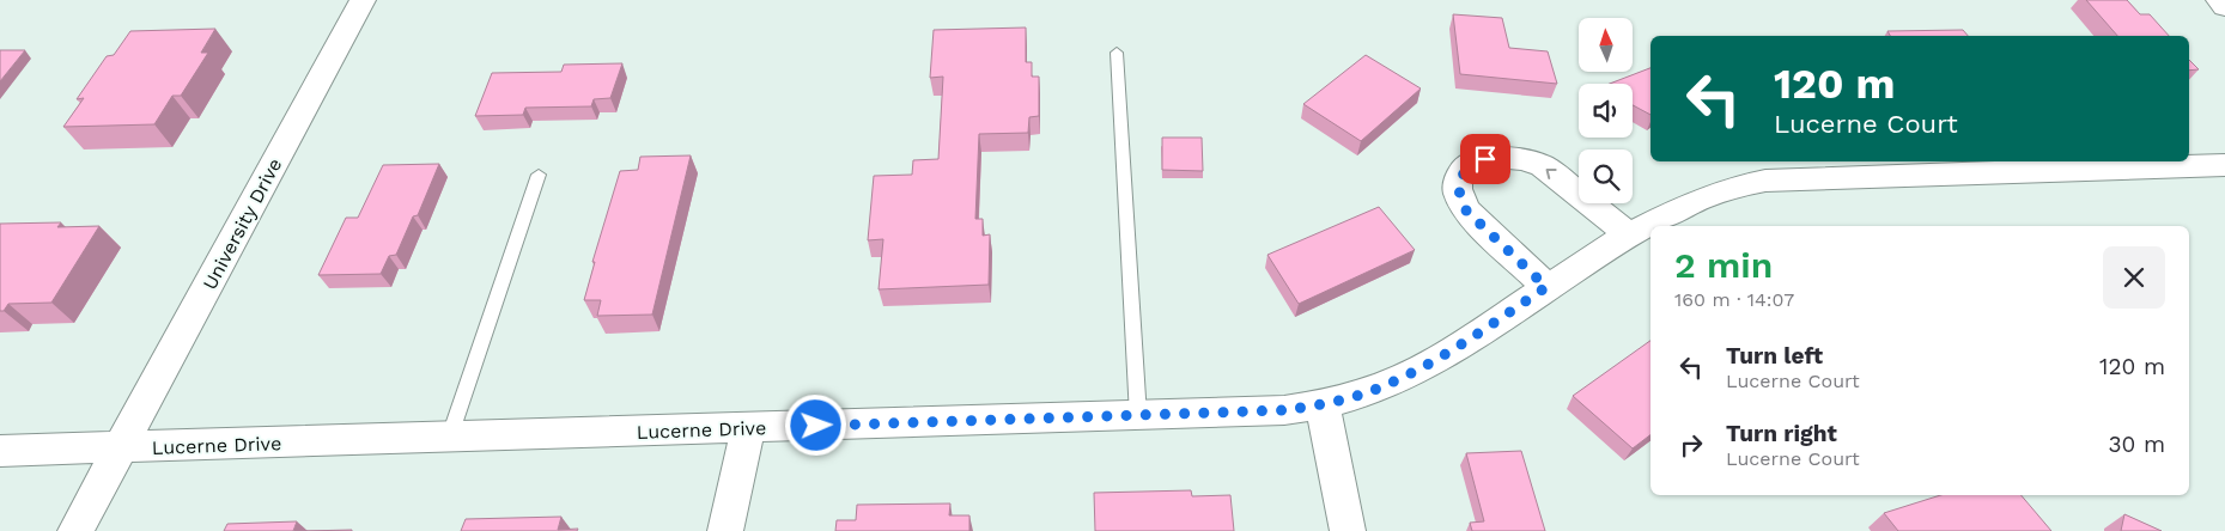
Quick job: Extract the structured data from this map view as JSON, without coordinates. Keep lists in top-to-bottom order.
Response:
{
  "streets": {
    "street": ["University Drive", "Lucerne Drive"]
  },
  "crossings": [
    ["University Drive", "Lucerne Drive"]
  ],
  "north": "top",
  "page": {
    "turn": ["120 m", "Lucerne Court"],
    "heading": ["2 min", "160 m · 14:07"],
    "list": [
      {
        "name": "Turn left",
        "note": "Lucerne Court",
        "value": "120 m"
      },
      {
        "name": "Turn right",
        "note": "Lucerne Court",
        "value": "30 m"
      }
    ]
  }
}
